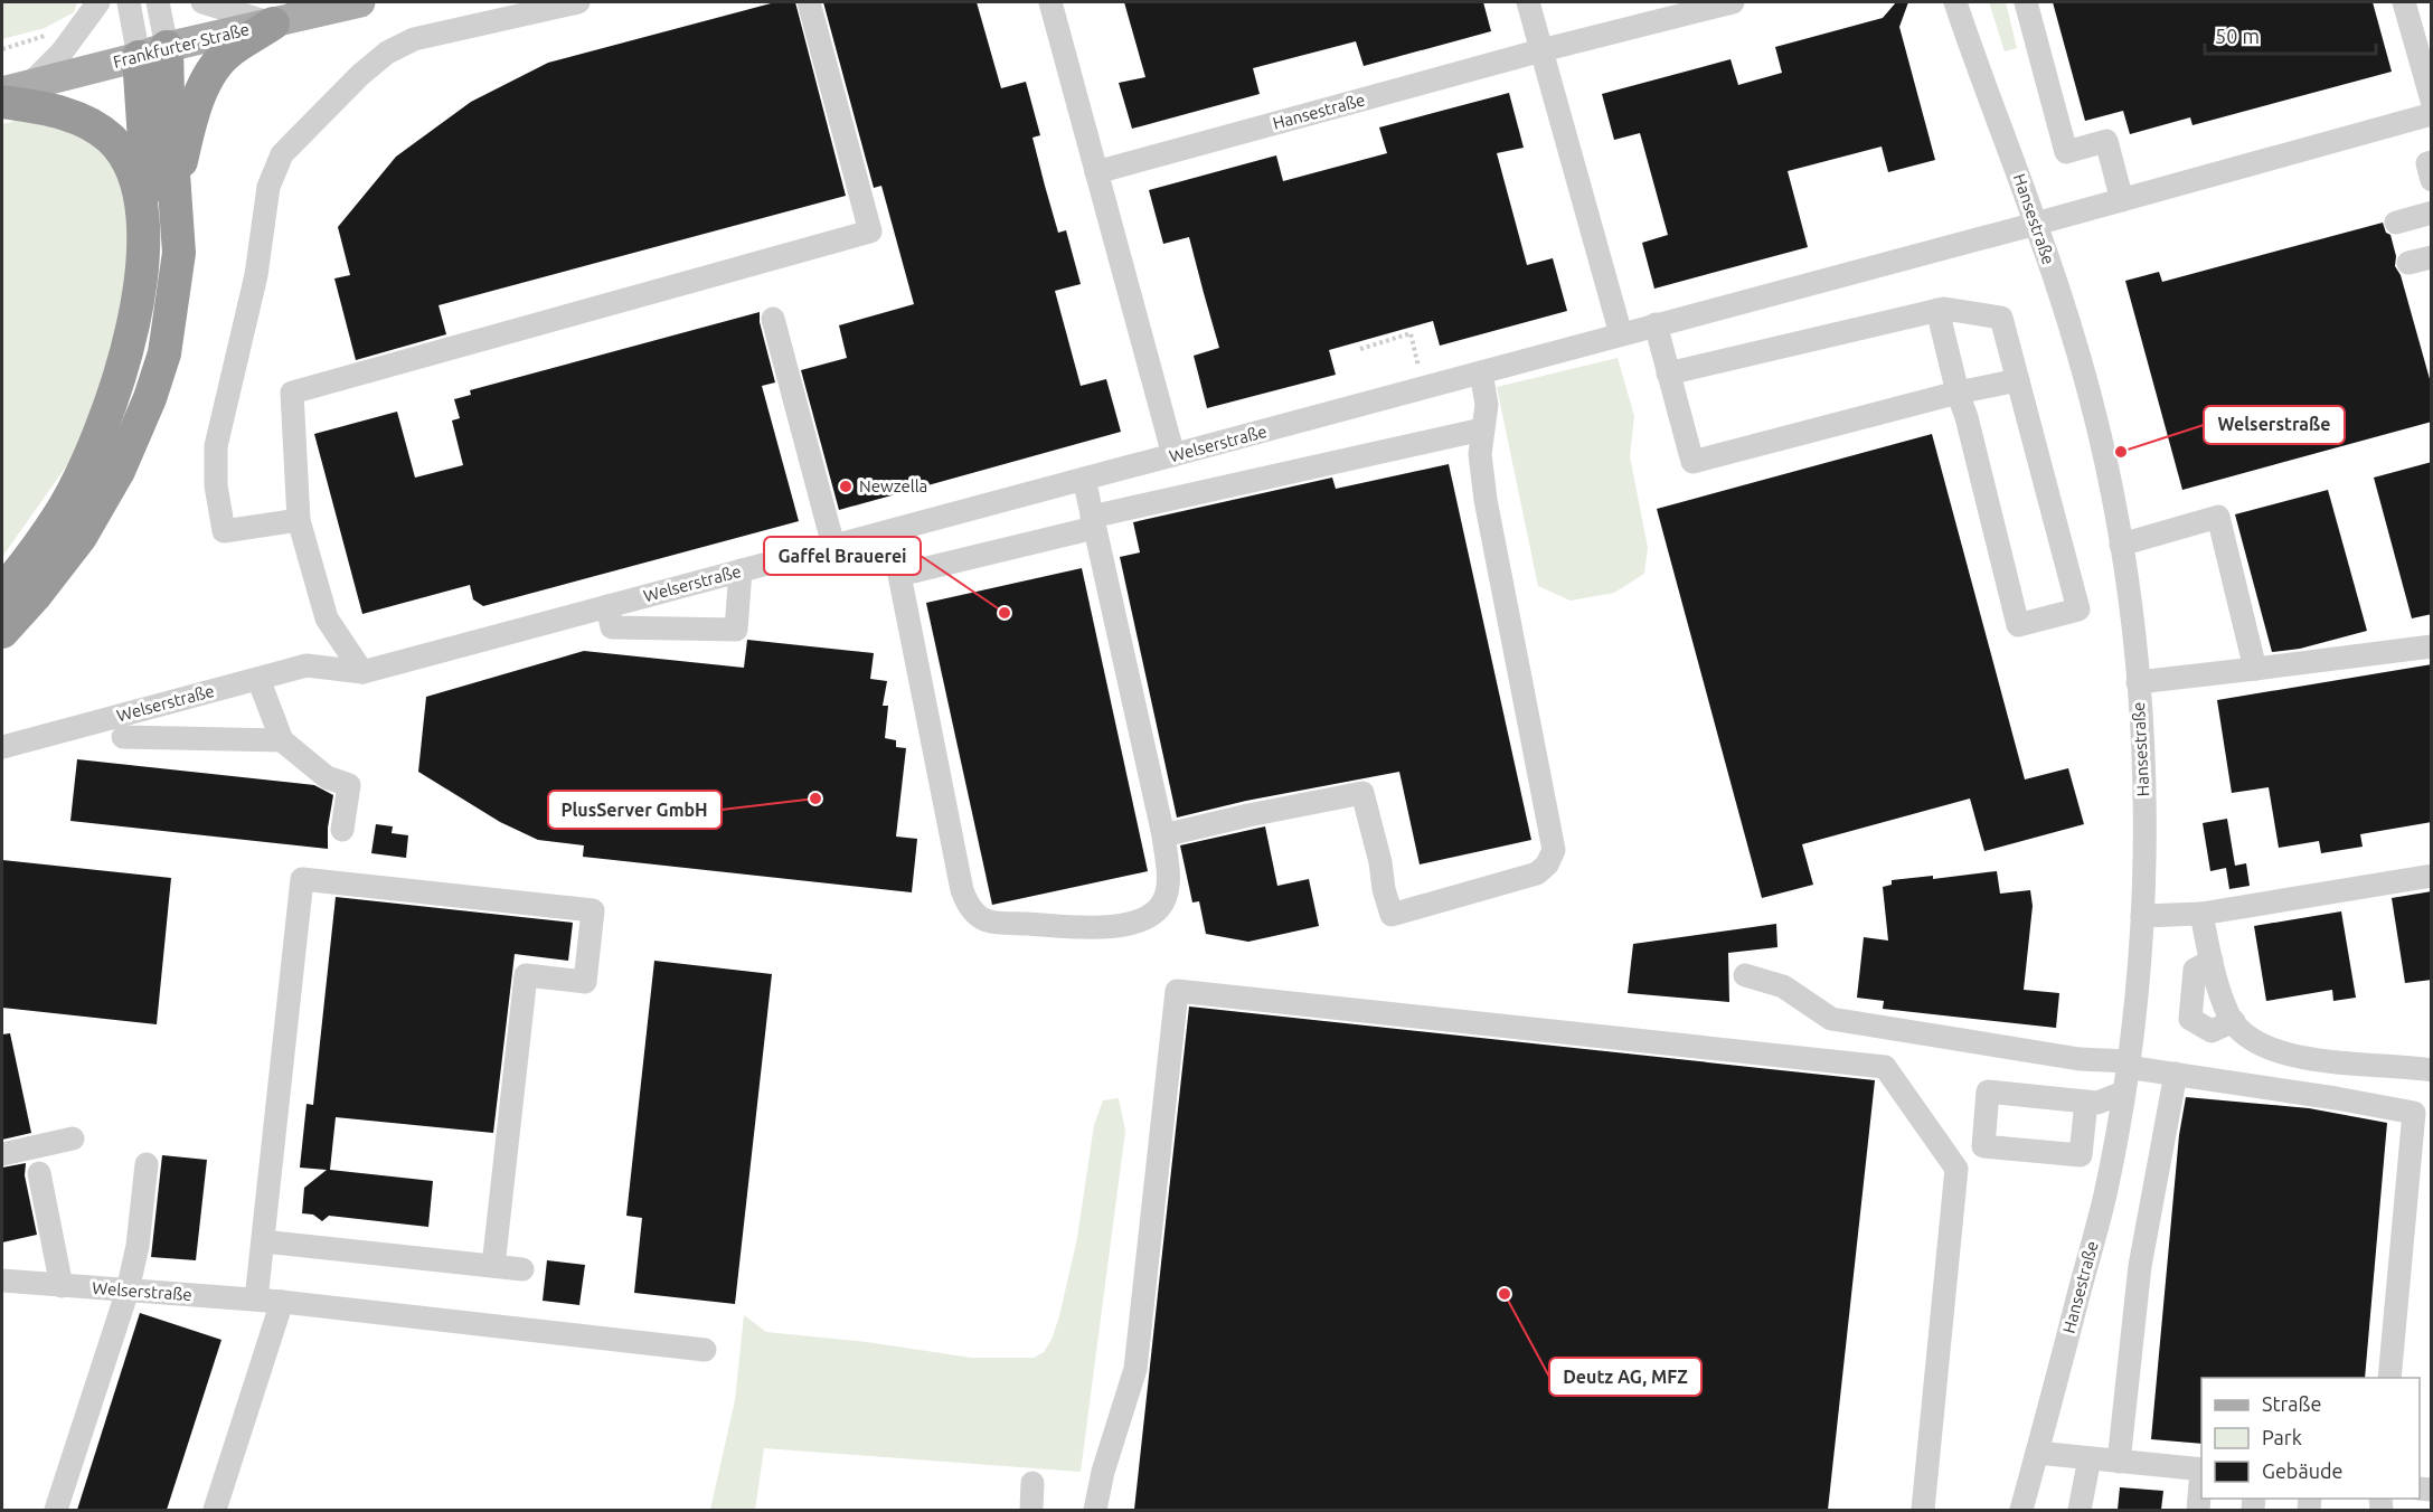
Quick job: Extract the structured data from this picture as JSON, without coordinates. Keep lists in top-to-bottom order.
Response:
{
  "streets": {
    "main road": ["Frankfurter Straße"],
    "street": ["Hansestraße", "Welserstraße"]
  },
  "crossings": [
    ["Hansestraße", "Welserstraße"]
  ],
  "places": [
    "Welserstraße",
    "Newzella",
    "Gaffel Brauerei",
    "PlusServer GmbH",
    "Deutz AG, MFZ"
  ],
  "legend": ["Straße", "Park", "Gebäude"],
  "scale_bar": "50 m"
}
